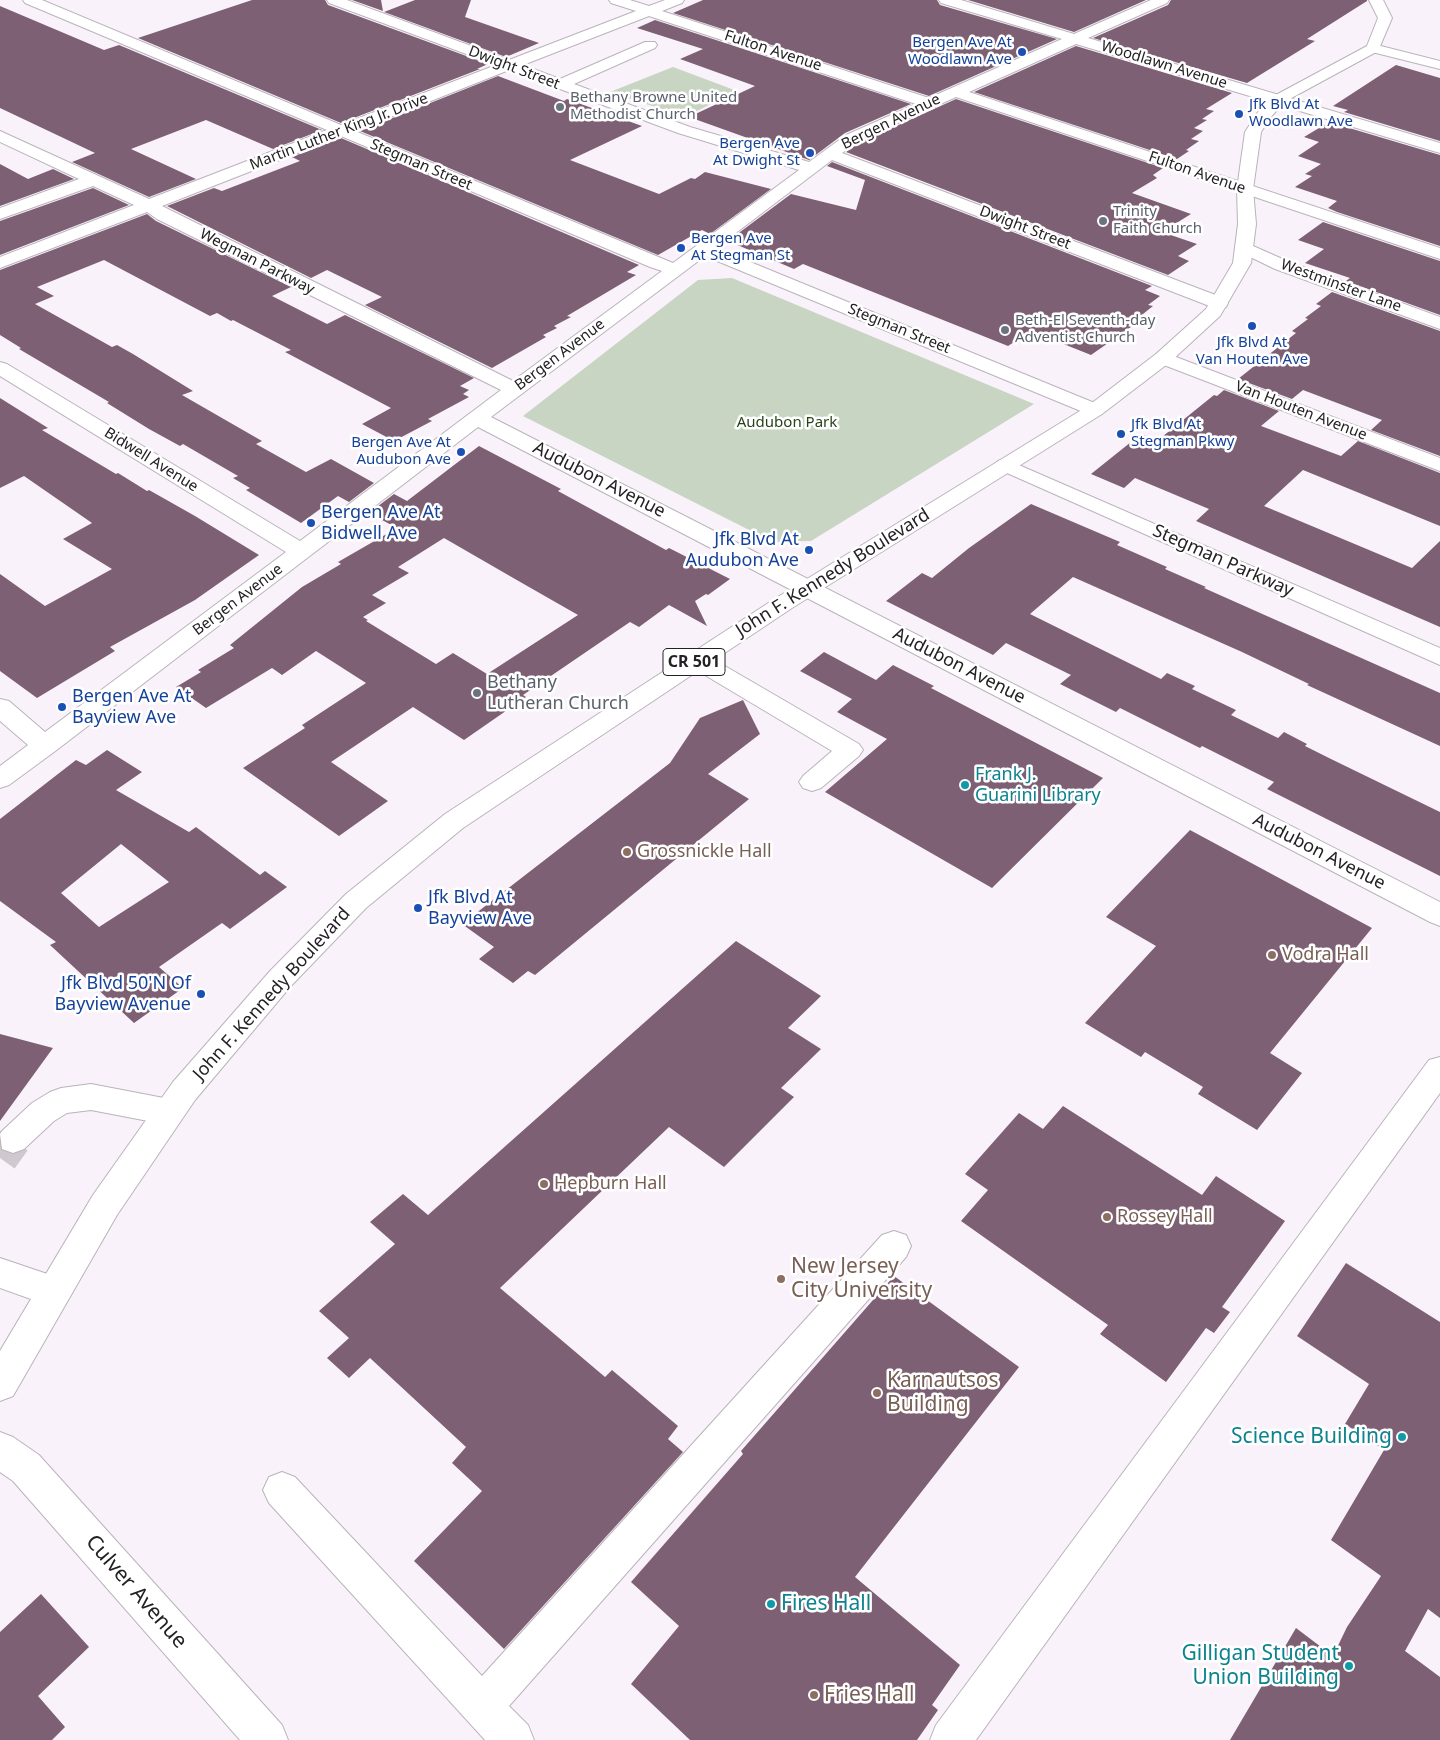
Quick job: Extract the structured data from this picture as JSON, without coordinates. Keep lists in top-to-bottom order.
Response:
{
  "streets": {
    "street": [
      "Fulton Avenue",
      "Woodlawn Avenue",
      "Dwight Street",
      "Bergen Avenue",
      "Martin Luther King Jr. Drive",
      "Stegman Street",
      "Wegman Parkway",
      "Westminster Lane",
      "Van Houten Avenue",
      "Bidwell Avenue",
      "Audubon Avenue",
      "Stegman Parkway",
      "John F. Kennedy Boulevard",
      "CR 501",
      "Culver Avenue"
    ]
  },
  "crossings": [
    ["Fulton Avenue", "Bergen Avenue"],
    ["Fulton Avenue", "Martin Luther King Jr. Drive"],
    ["Fulton Avenue", "John F. Kennedy Boulevard"],
    ["Woodlawn Avenue", "Bergen Avenue"],
    ["Woodlawn Avenue", "John F. Kennedy Boulevard"],
    ["Dwight Street", "Bergen Avenue"],
    ["Dwight Street", "Martin Luther King Jr. Drive"],
    ["Dwight Street", "John F. Kennedy Boulevard"],
    ["Bergen Avenue", "Stegman Street"],
    ["Bergen Avenue", "Wegman Parkway"],
    ["Bergen Avenue", "Bidwell Avenue"],
    ["Bergen Avenue", "Audubon Avenue"],
    ["Martin Luther King Jr. Drive", "Stegman Street"],
    ["Martin Luther King Jr. Drive", "Wegman Parkway"],
    ["Stegman Street", "John F. Kennedy Boulevard"],
    ["Westminster Lane", "John F. Kennedy Boulevard"],
    ["Van Houten Avenue", "John F. Kennedy Boulevard"],
    ["Audubon Avenue", "John F. Kennedy Boulevard"],
    ["Stegman Parkway", "John F. Kennedy Boulevard"]
  ],
  "parks": ["Audubon Park"],
  "places": [
    "Bergen Ave At Woodlawn Ave",
    "Bethany Browne United Methodist Church",
    "Jfk Blvd At Woodlawn Ave",
    "Bergen Ave At Dwight St",
    "Trinity Faith Church",
    "Bergen Ave At Stegman St",
    "Jfk Blvd At Van Houten Ave",
    "Beth-El Seventh-day Adventist Church",
    "Jfk Blvd At Stegman Pkwy",
    "Bergen Ave At Audubon Ave",
    "Bergen Ave At Bidwell Ave",
    "Jfk Blvd At Audubon Ave",
    "Bethany Lutheran Church",
    "Bergen Ave At Bayview Ave",
    "Frank J. Guarini Library",
    "Grossnickle Hall",
    "Jfk Blvd At Bayview Ave",
    "Vodra Hall",
    "Jfk Blvd 50'N Of Bayview Avenue",
    "Hepburn Hall",
    "Rossey Hall",
    "New Jersey City University",
    "Karnautsos Building",
    "Science Building",
    "Fires Hall",
    "Gilligan Student Union Building",
    "Fries Hall"
  ]
}
